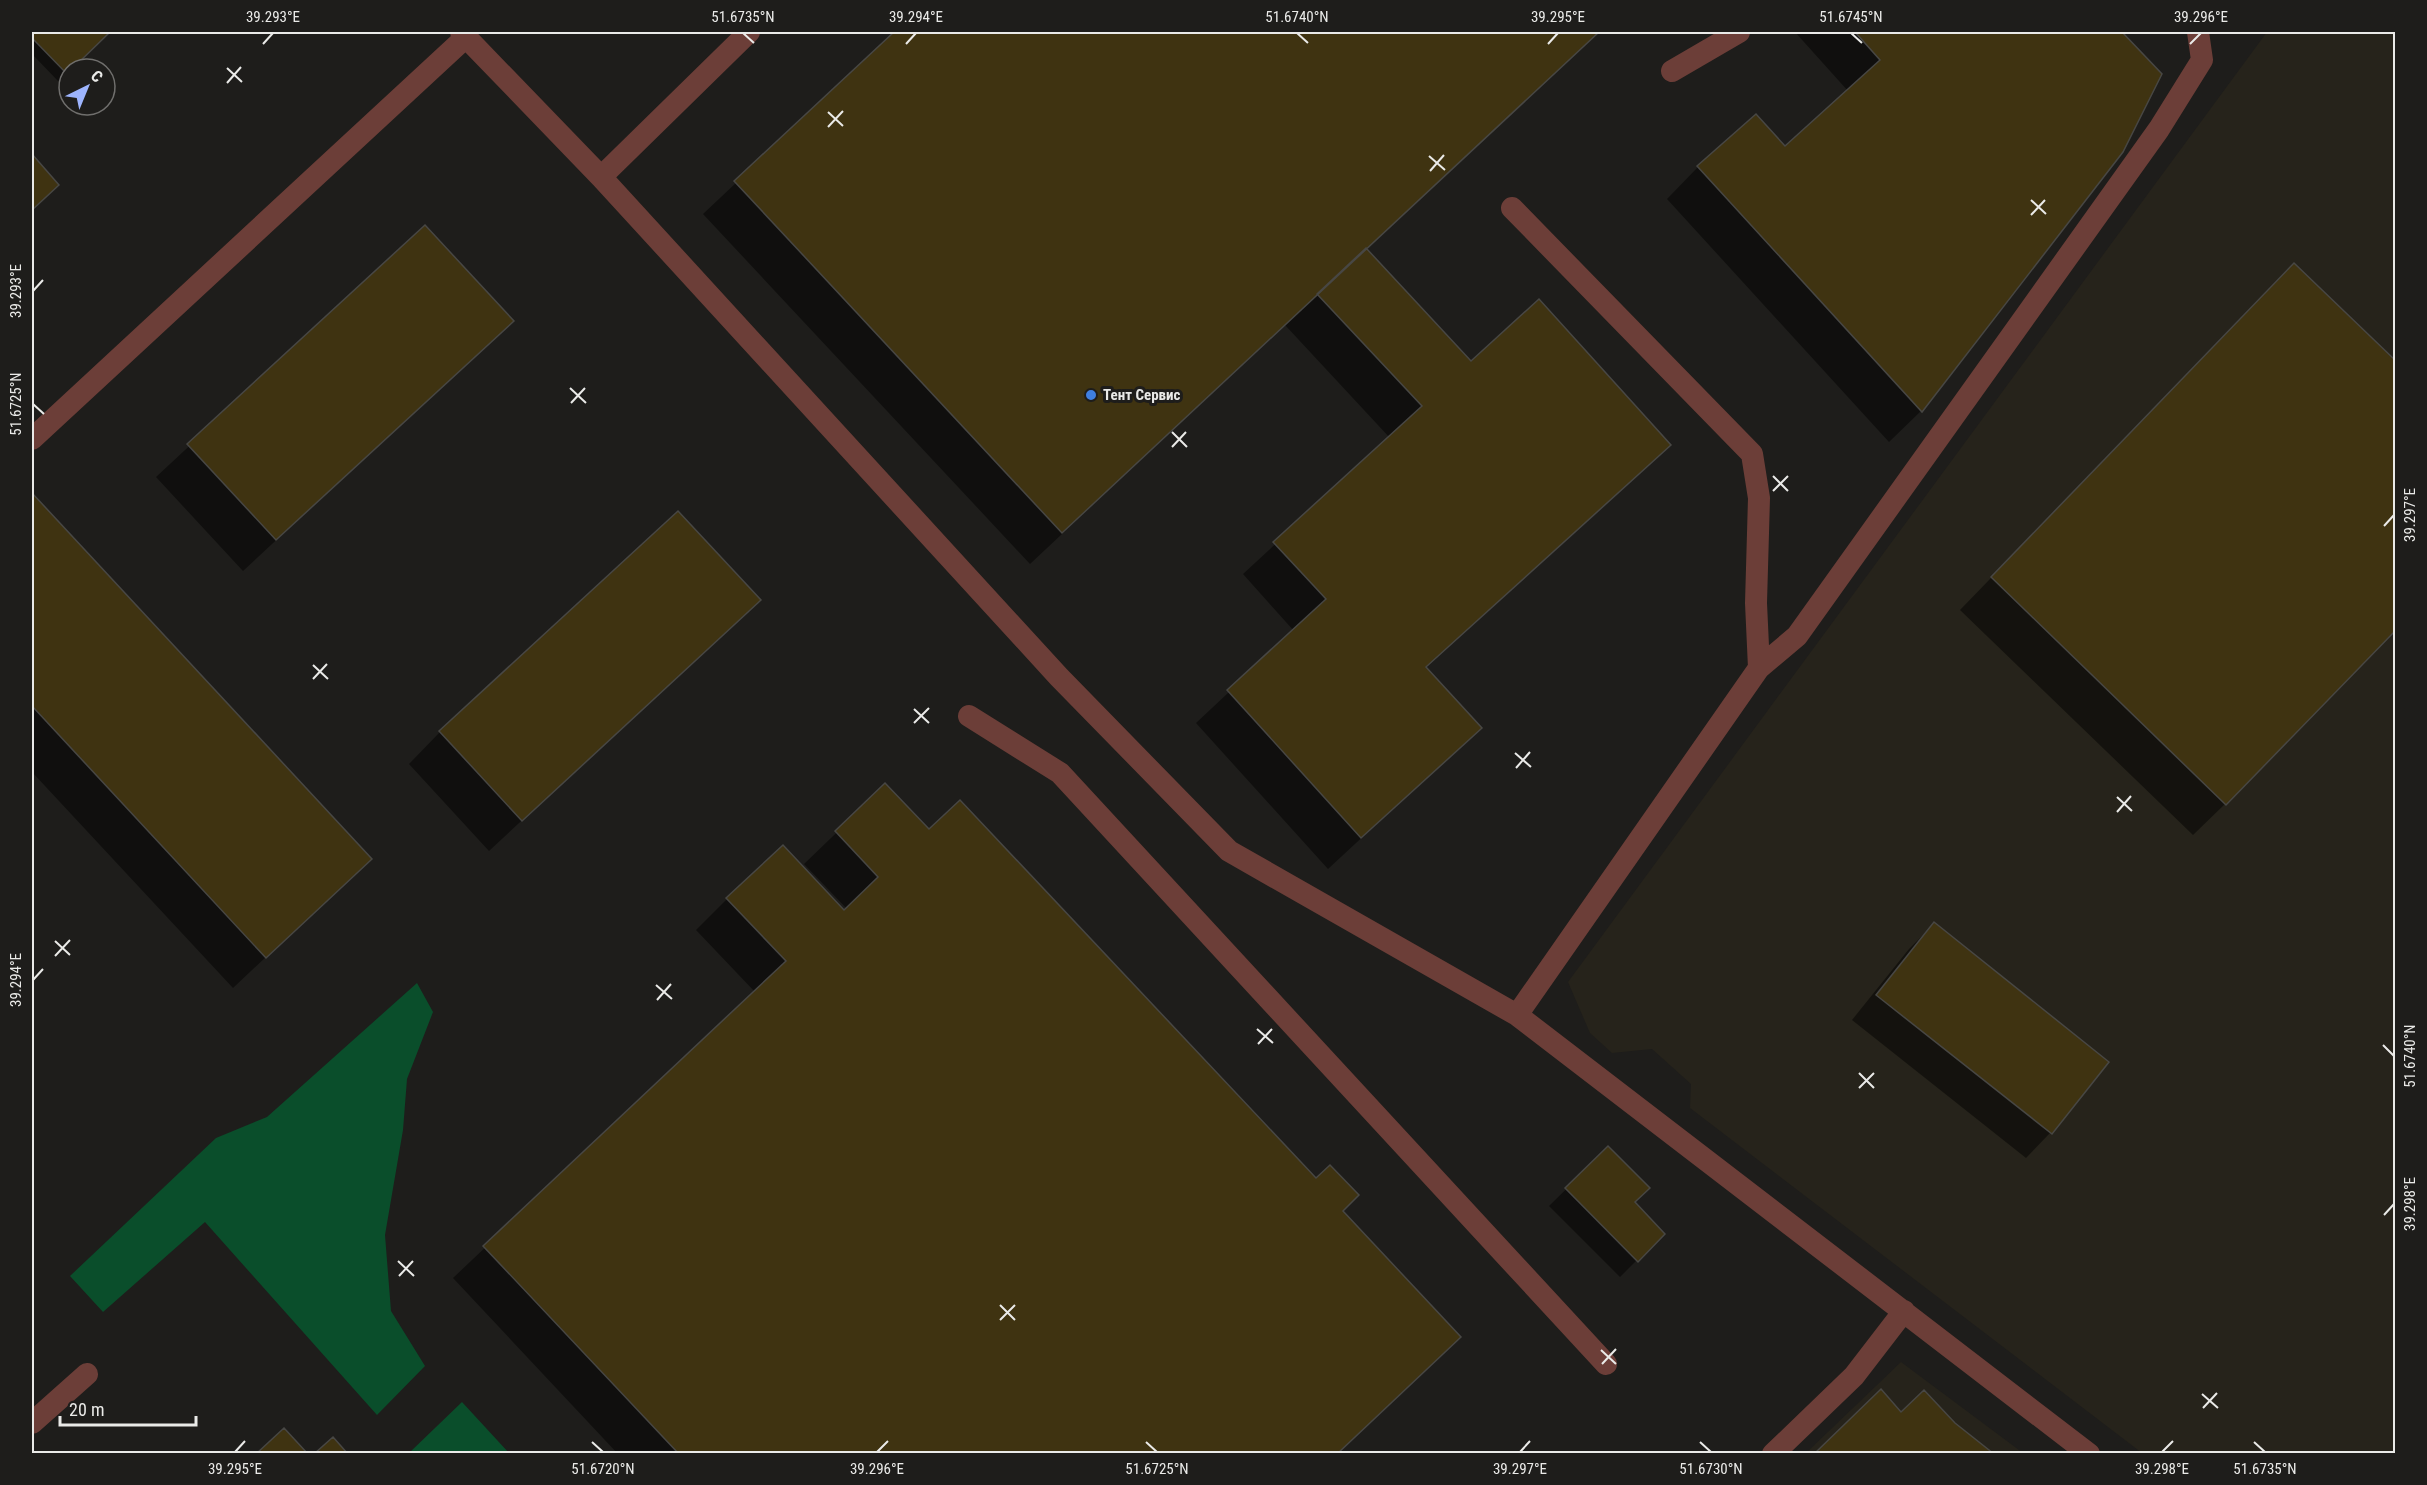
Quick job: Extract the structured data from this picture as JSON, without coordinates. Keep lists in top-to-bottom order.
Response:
{
  "places": ["Тент Сервис"],
  "scale_bar": "20 m",
  "north": "top right",
  "coordinates": [
    "39.293°E",
    "51.6735°N",
    "39.294°E",
    "51.6740°N",
    "39.295°E",
    "51.6745°N",
    "39.296°E",
    "51.6725°N",
    "39.297°E",
    "39.298°E",
    "51.6720°N",
    "51.6730°N"
  ]
}
